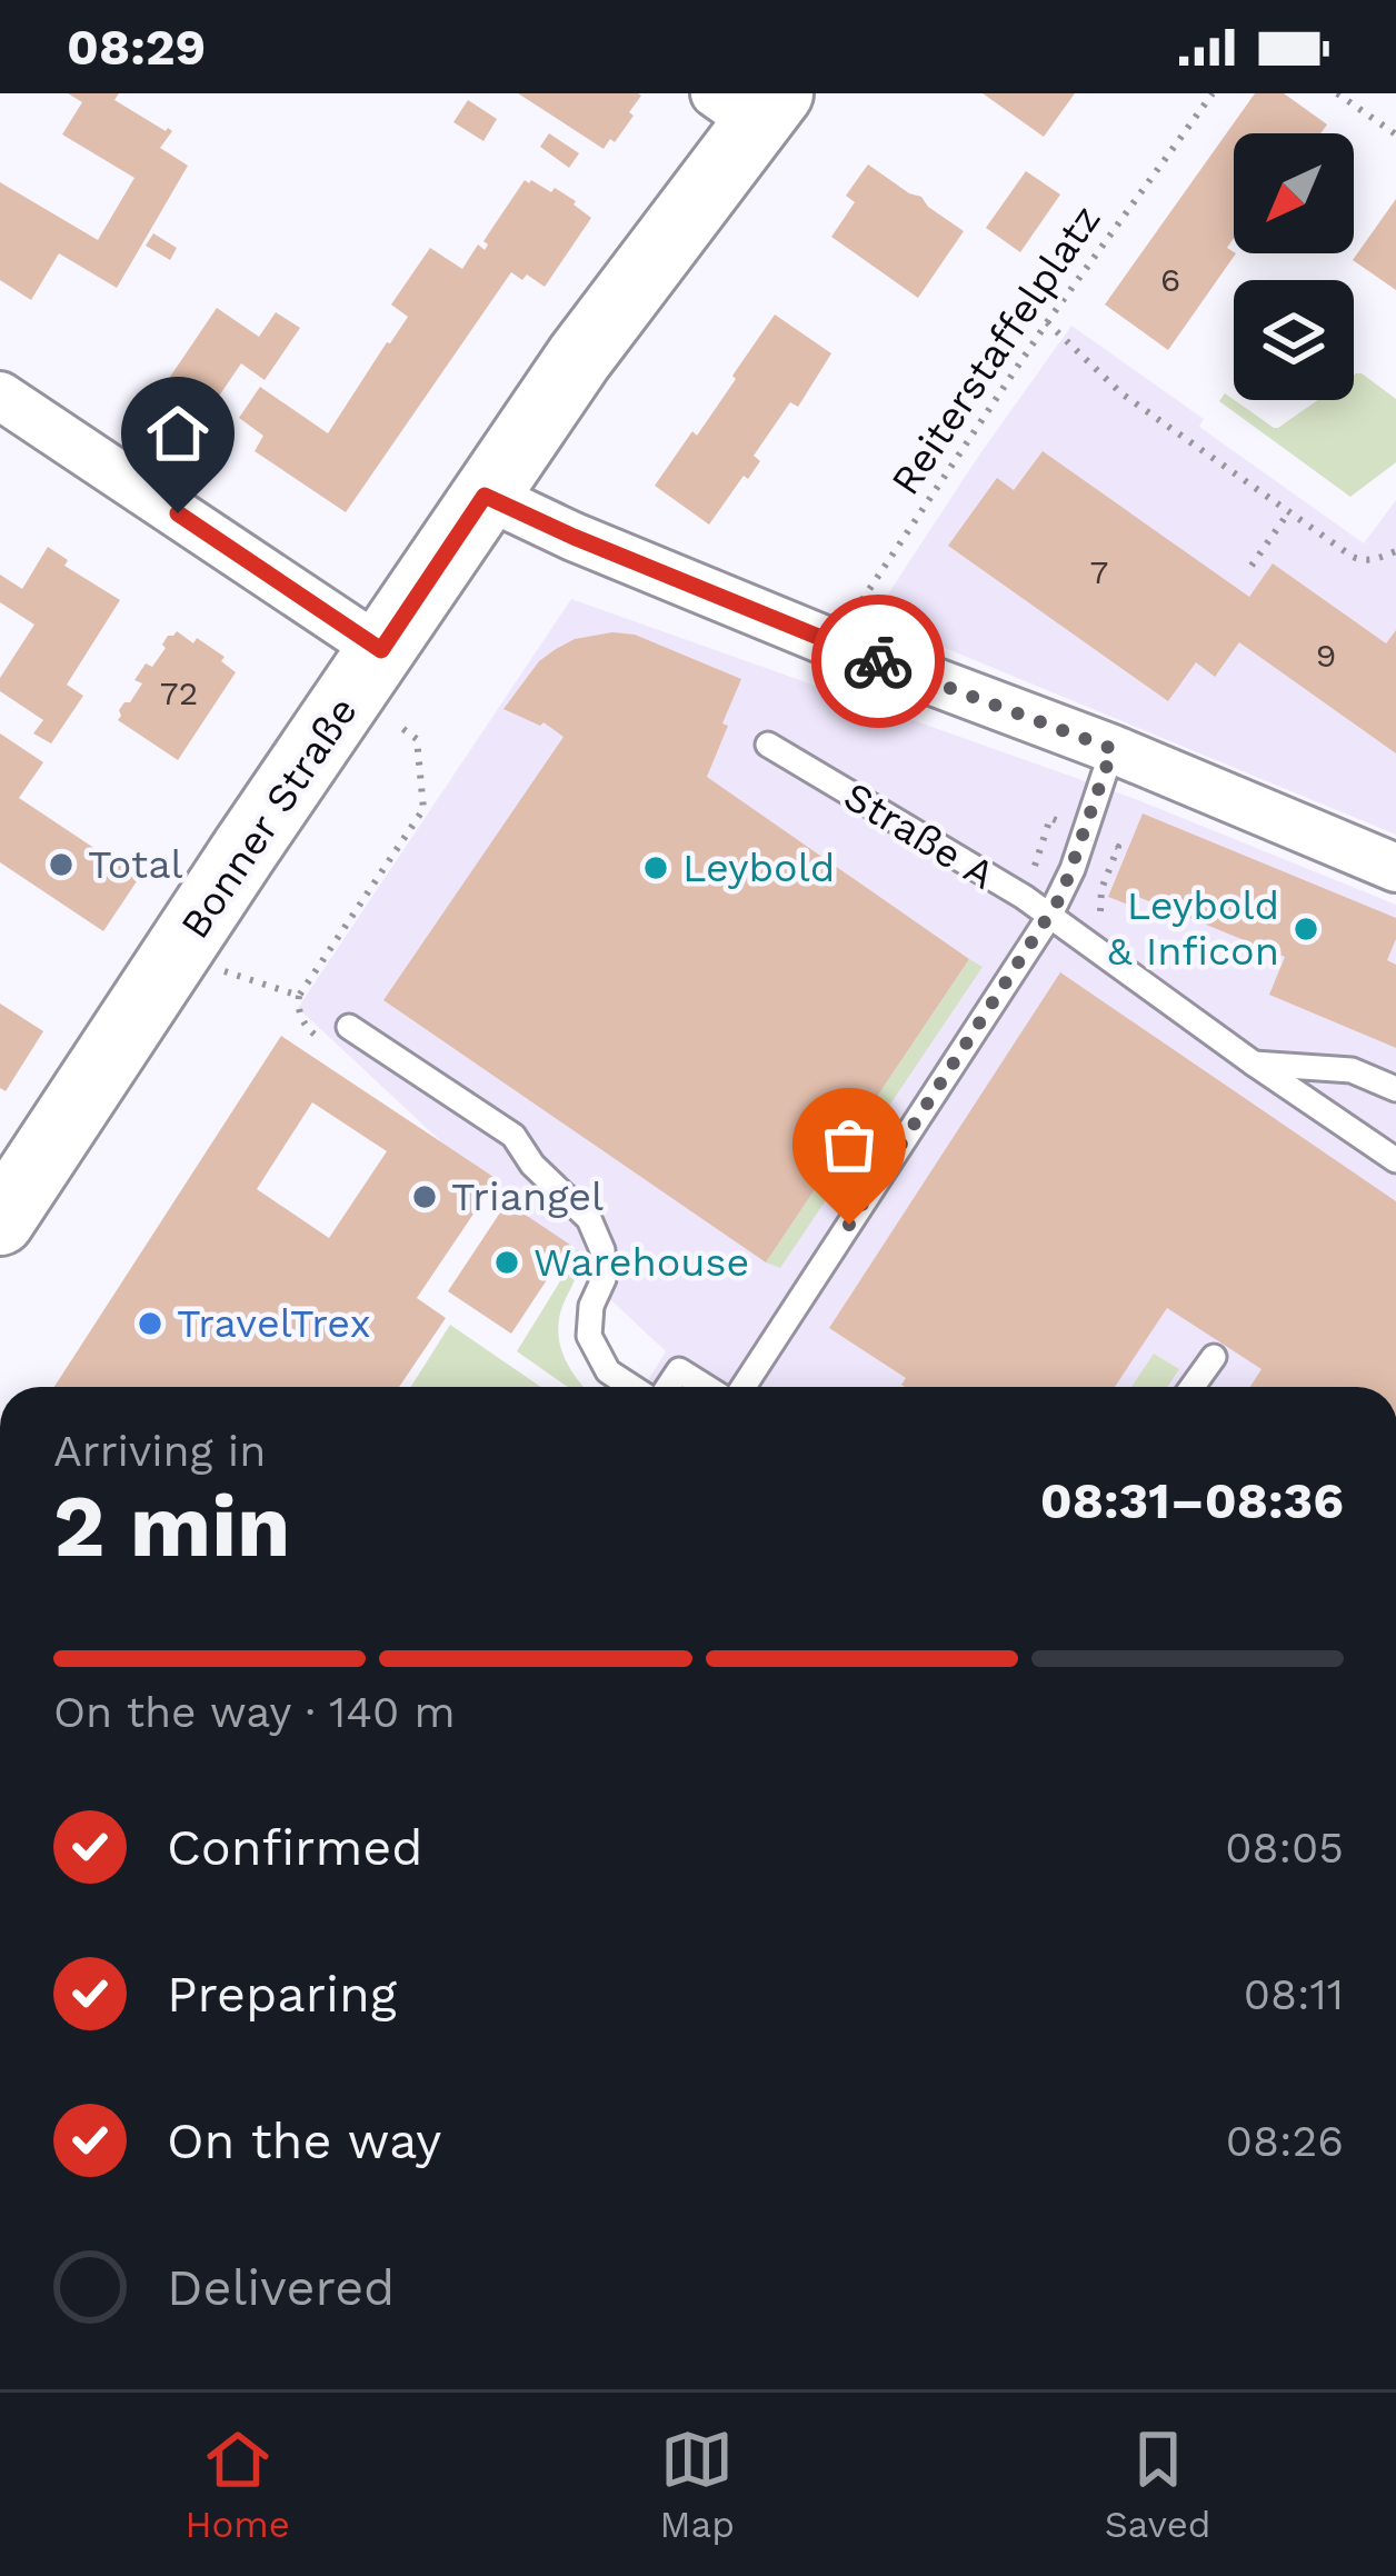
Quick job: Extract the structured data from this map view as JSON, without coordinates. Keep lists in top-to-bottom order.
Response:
{
  "streets": {
    "main road": ["Bonner Straße"],
    "lane": ["Straße A"],
    "path": ["Reiterstaffelplatz"]
  },
  "places": [
    "Total",
    "Leybold",
    "Leybold & Inficon",
    "Triangel",
    "Warehouse",
    "TravelTrex"
  ],
  "house_numbers": [
    "6",
    "7",
    "9",
    "72"
  ],
  "north": "bottom left",
  "page": {
    "status": "08:29",
    "heading": ["2 min", "Arriving in", "08:31–08:36"],
    "bar": "On the way · 140 m",
    "list": [
      ["Confirmed", "08:05"],
      ["Preparing", "08:11"],
      ["On the way", "08:26"],
      "Delivered"
    ],
    "tabs": ["Home", "Map", "Saved"]
  }
}
